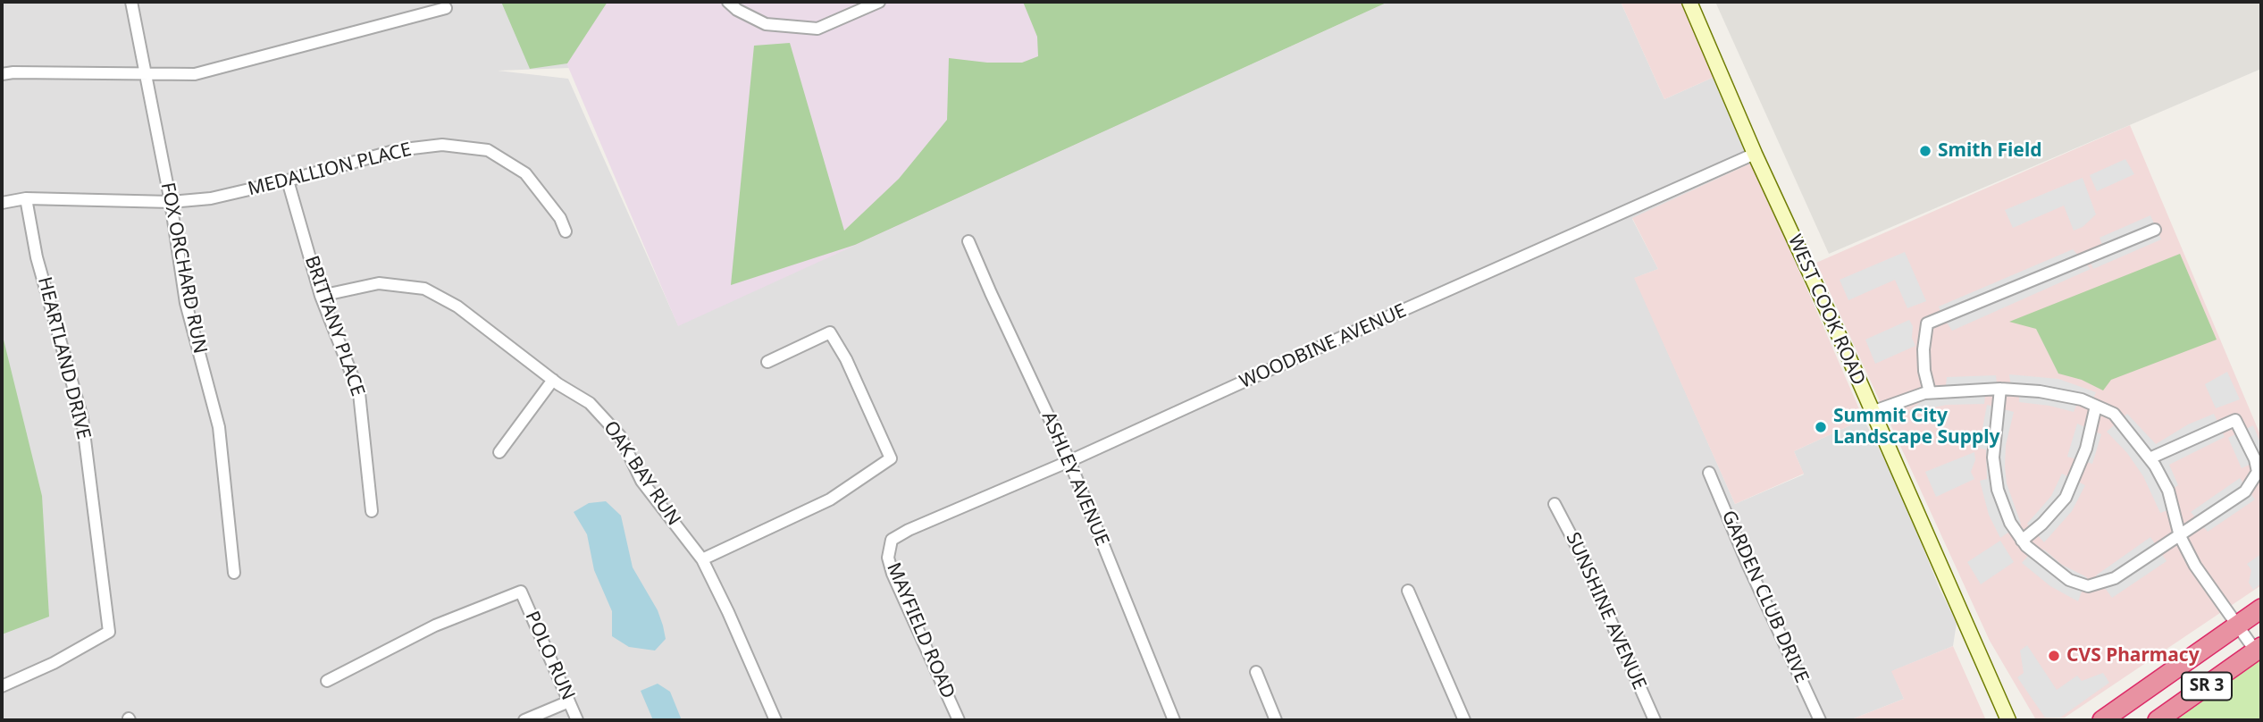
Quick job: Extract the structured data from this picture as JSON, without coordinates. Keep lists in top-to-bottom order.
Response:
{
  "streets": {
    "highway": ["SR 3"],
    "main road": ["WEST COOK ROAD"],
    "street": [
      "MEDALLION PLACE",
      "FOX ORCHARD RUN",
      "BRITTANY PLACE",
      "WOODBINE AVENUE",
      "HEARTLAND DRIVE",
      "OAK BAY RUN",
      "ASHLEY AVENUE",
      "GARDEN CLUB DRIVE",
      "SUNSHINE AVENUE",
      "MAYFIELD ROAD",
      "POLO RUN"
    ]
  },
  "crossings": [
    ["MEDALLION PLACE", "FOX ORCHARD RUN"],
    ["MEDALLION PLACE", "BRITTANY PLACE"],
    ["MEDALLION PLACE", "HEARTLAND DRIVE"],
    ["WEST COOK ROAD", "WOODBINE AVENUE"],
    ["BRITTANY PLACE", "OAK BAY RUN"],
    ["WOODBINE AVENUE", "ASHLEY AVENUE"],
    ["WOODBINE AVENUE", "MAYFIELD ROAD"]
  ],
  "places": ["Smith Field", "Summit City Landscape Supply", "CVS Pharmacy"]
}
